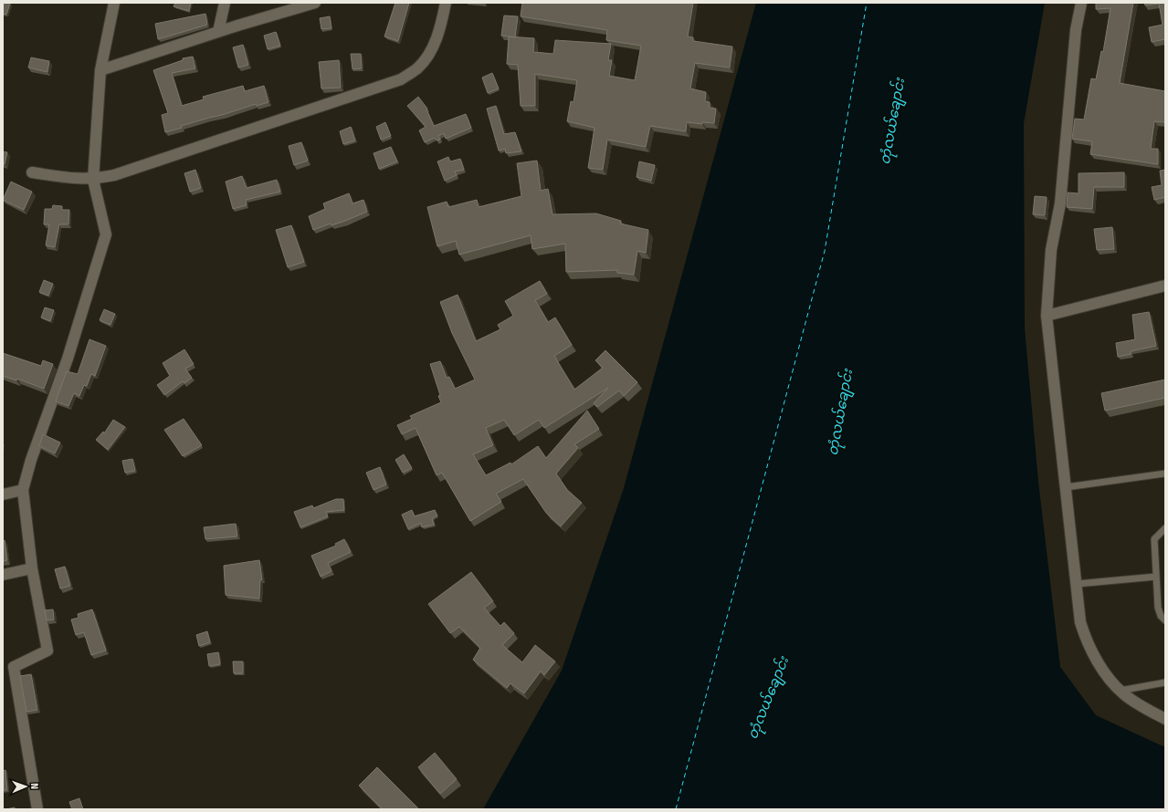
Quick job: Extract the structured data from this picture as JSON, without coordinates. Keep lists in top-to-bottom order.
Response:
{
  "water": ["တုံလယ်ချောင်း"],
  "north": "right"
}
